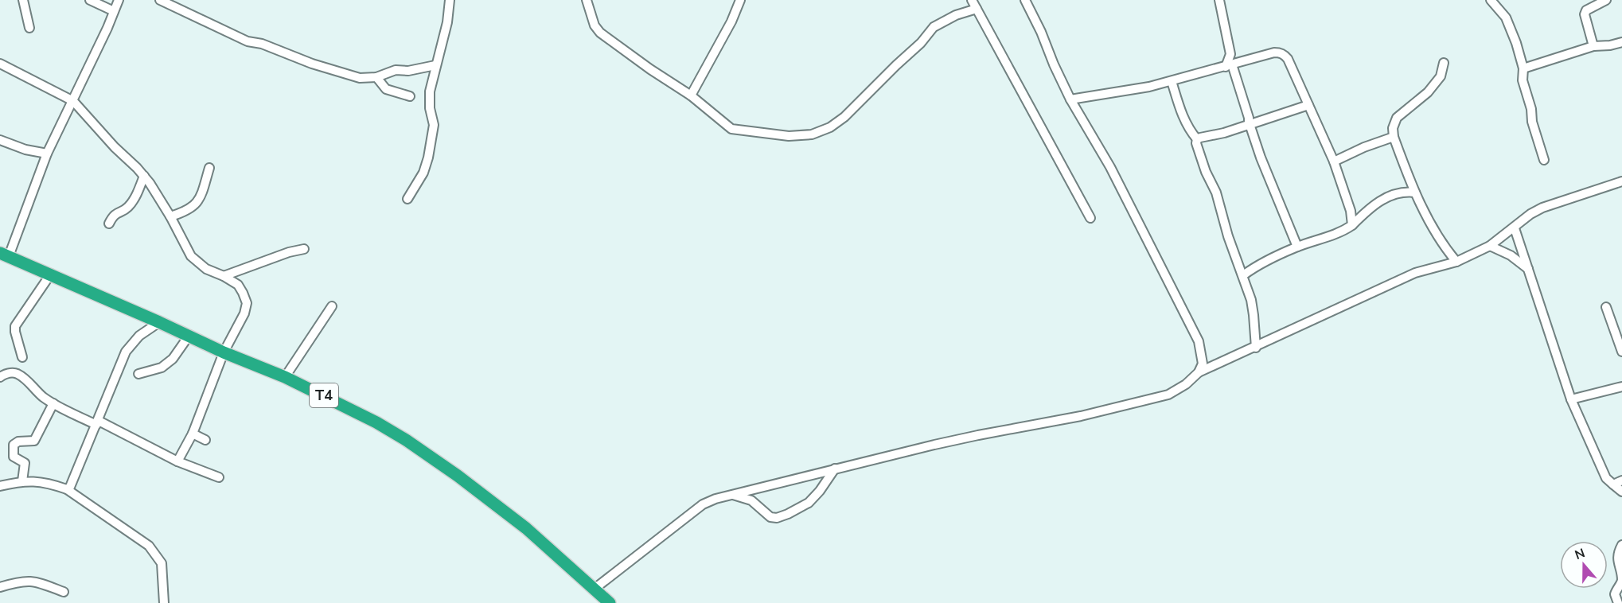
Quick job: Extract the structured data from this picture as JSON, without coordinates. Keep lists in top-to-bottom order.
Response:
{
  "streets": {
    "highway": ["T4"]
  },
  "north": "top"
}
